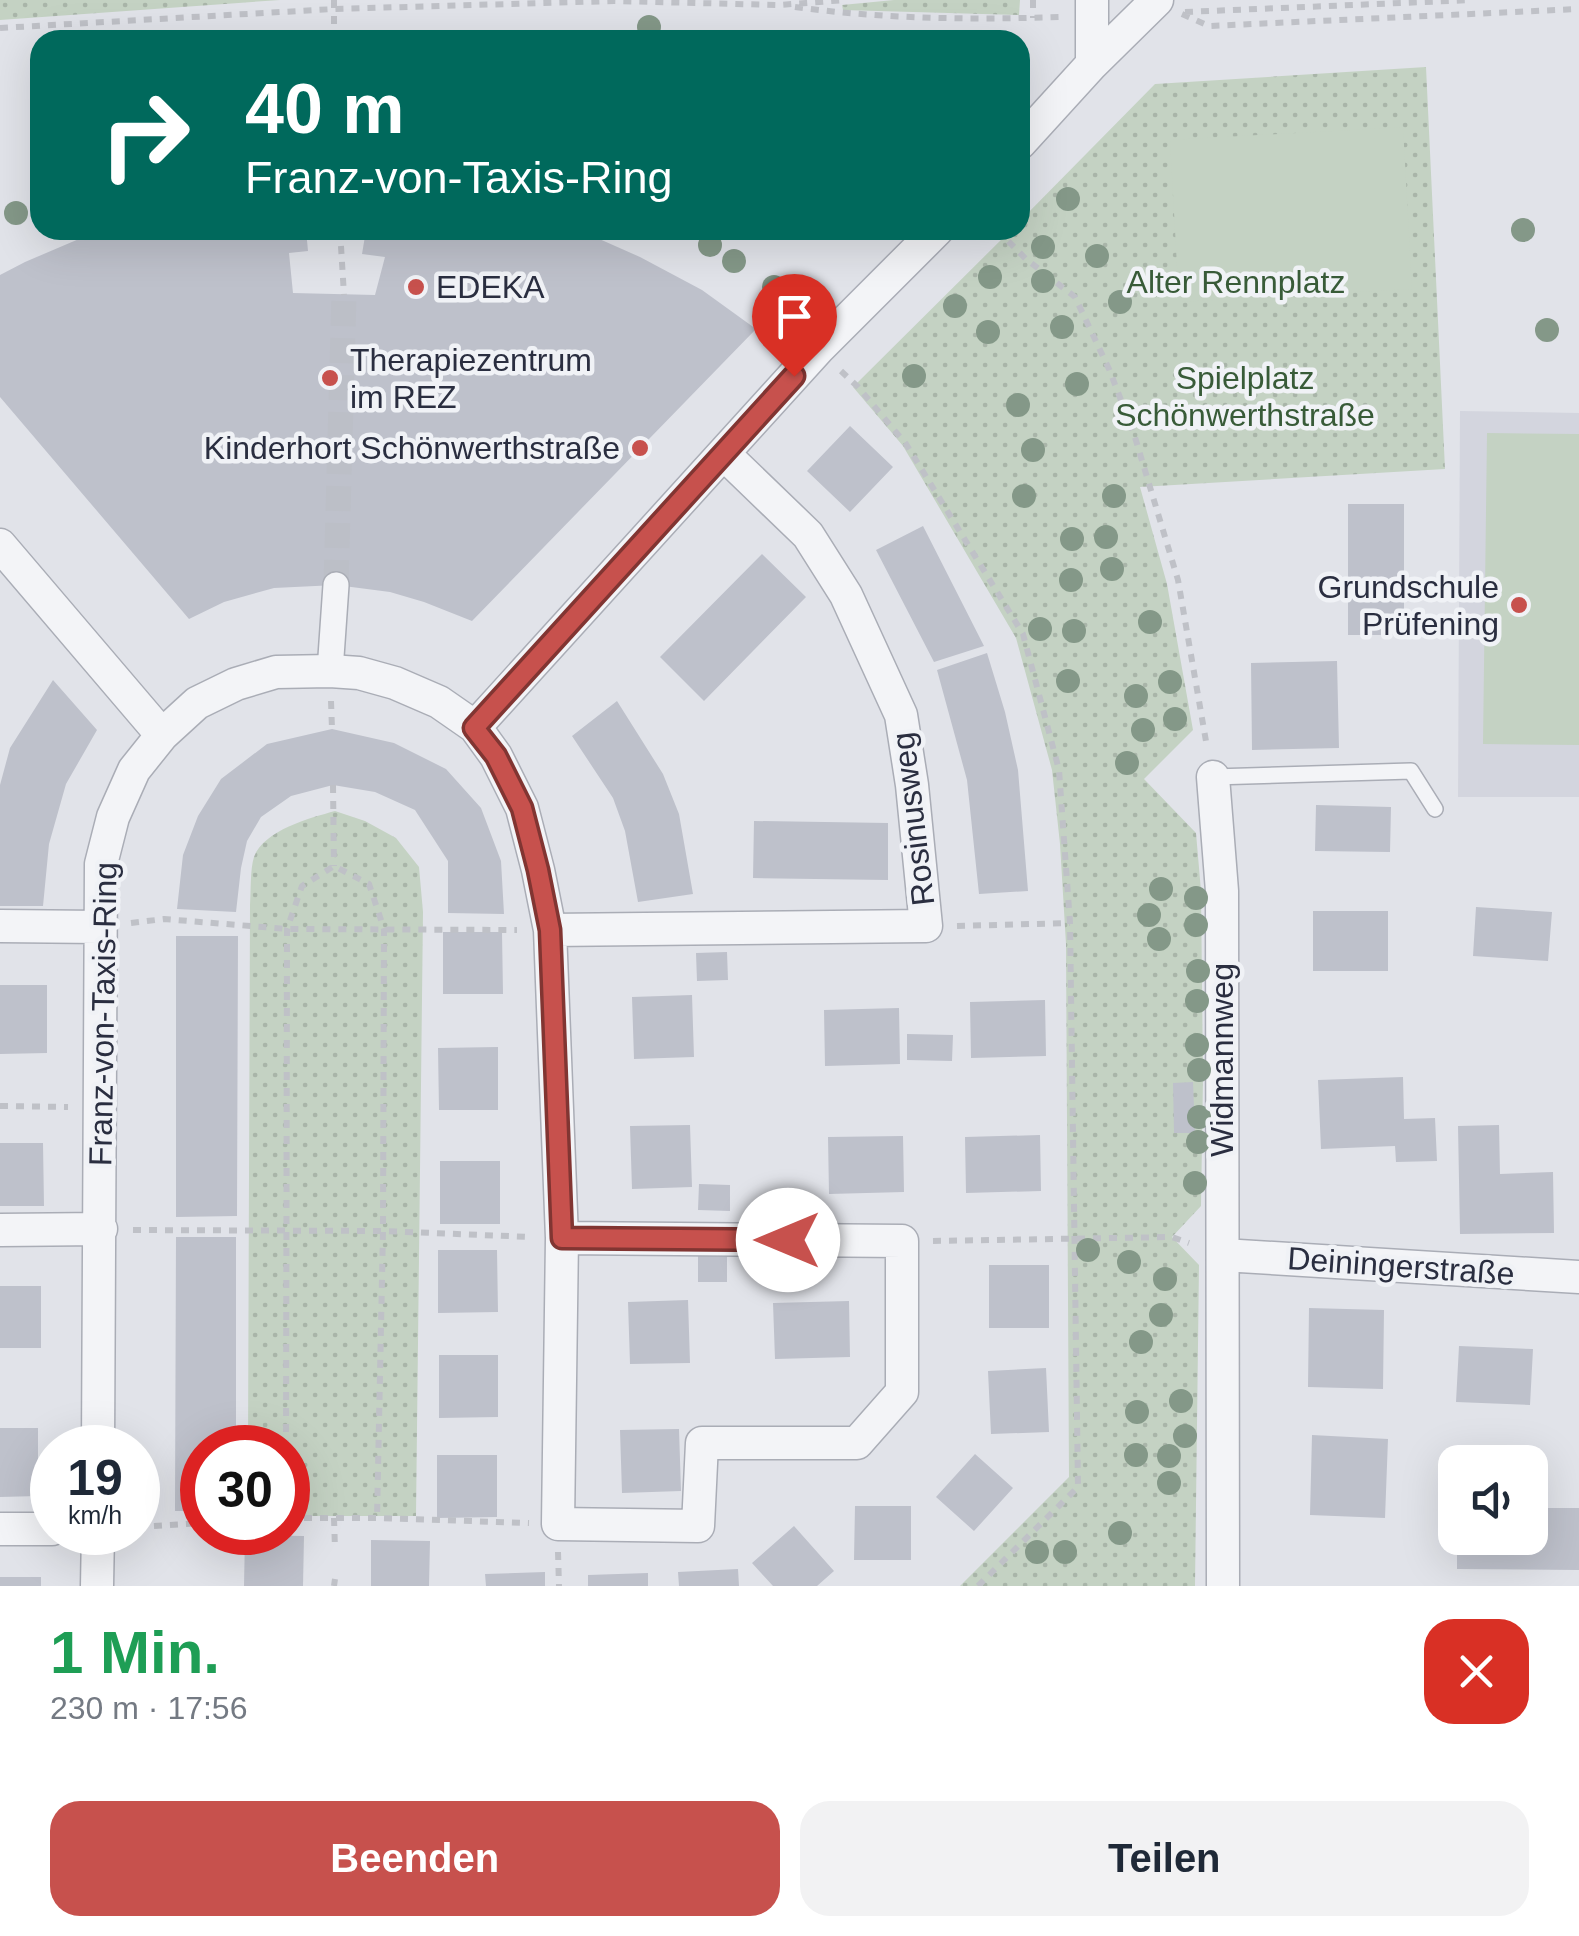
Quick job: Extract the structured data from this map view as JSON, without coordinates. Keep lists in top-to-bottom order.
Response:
{
  "streets": {
    "street": [
      "Rosinusweg",
      "Franz-von-Taxis-Ring",
      "Widmannweg",
      "Deiningerstraße"
    ]
  },
  "crossings": [
    ["Rosinusweg", "Franz-von-Taxis-Ring"],
    ["Widmannweg", "Deiningerstraße"]
  ],
  "parks": ["Alter Rennplatz", "Spielplatz Schönwerthstraße"],
  "places": [
    "EDEKA",
    "Therapiezentrum im REZ",
    "Kinderhort Schönwerthstraße",
    "Grundschule Prüfening"
  ],
  "page": {
    "turn": ["40 m", "Franz-von-Taxis-Ring"],
    "speed": "19 km/h",
    "limit": "30",
    "heading": ["1 Min.", "230 m · 17:56"],
    "buttons": ["Beenden", "Teilen"]
  }
}
